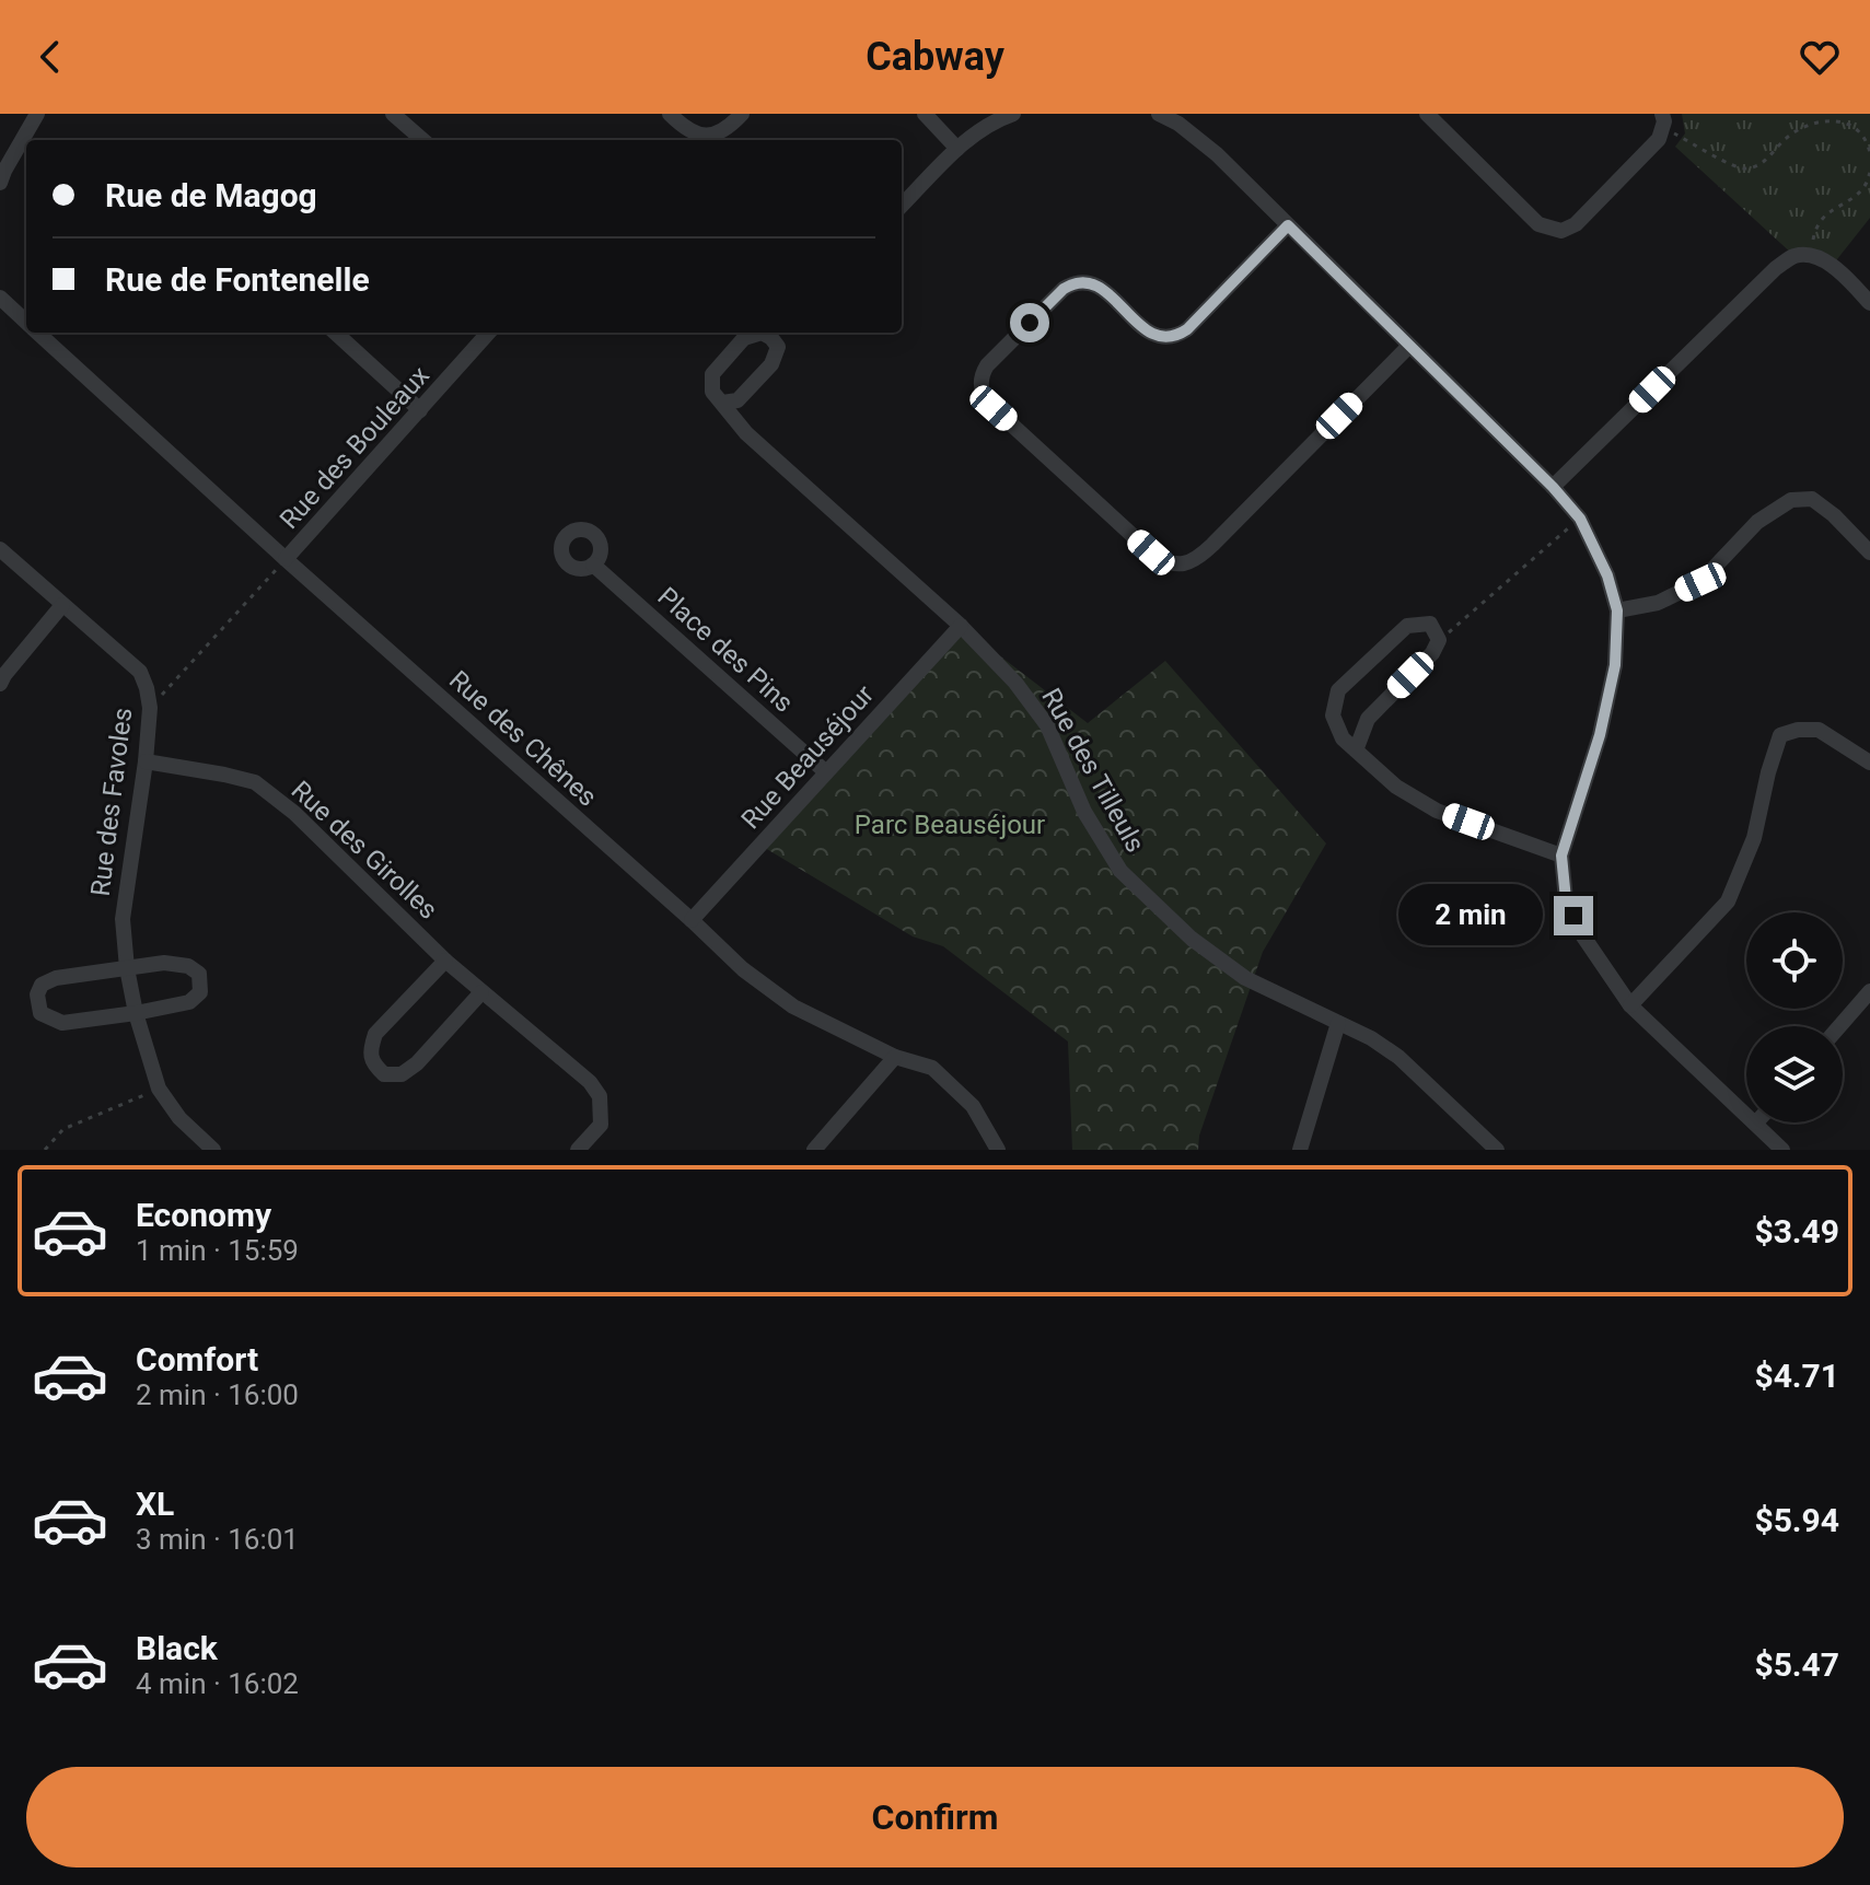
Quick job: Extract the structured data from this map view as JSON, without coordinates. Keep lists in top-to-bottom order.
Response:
{
  "streets": {
    "street": [
      "Rue des Bouleaux",
      "Place des Pins",
      "Rue des Chênes",
      "Rue Beauséjour",
      "Rue des Tilleuls",
      "Rue des Favoles",
      "Rue des Girolles"
    ]
  },
  "crossings": [
    ["Rue des Bouleaux", "Rue des Chênes"],
    ["Place des Pins", "Rue Beauséjour"],
    ["Rue des Chênes", "Rue Beauséjour"],
    ["Rue Beauséjour", "Rue des Tilleuls"],
    ["Rue des Favoles", "Rue des Girolles"]
  ],
  "parks": ["Parc Beauséjour"],
  "page": {
    "header": "Cabway",
    "banner": ["Rue de Magog", "Rue de Fontenelle"],
    "bubble": "2 min",
    "list": [
      {
        "name": "Economy",
        "note": "1 min · 15:59",
        "value": "$3.49"
      },
      {
        "name": "Comfort",
        "note": "2 min · 16:00",
        "value": "$4.71"
      },
      {
        "name": "XL",
        "note": "3 min · 16:01",
        "value": "$5.94"
      },
      {
        "name": "Black",
        "note": "4 min · 16:02",
        "value": "$5.47"
      }
    ],
    "buttons": "Confirm"
  }
}
